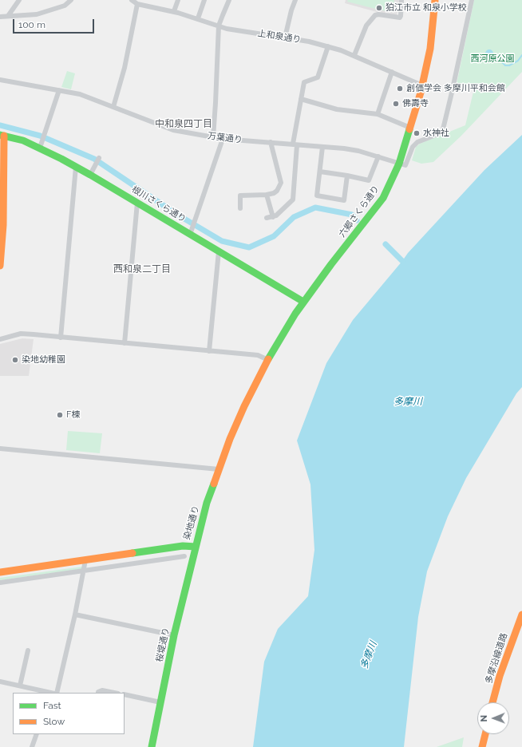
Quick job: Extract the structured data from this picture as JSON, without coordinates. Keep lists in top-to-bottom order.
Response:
{
  "streets": {
    "street": [
      "上和泉通り",
      "万葉通り",
      "根川さくら通り",
      "六郷さくら通り",
      "染地通り",
      "桜堤通り",
      "多摩沿線道路"
    ]
  },
  "crossings": [
    ["上和泉通り", "六郷さくら通り"],
    ["万葉通り", "六郷さくら通り"],
    ["根川さくら通り", "六郷さくら通り"],
    ["六郷さくら通り", "染地通り"],
    ["染地通り", "桜堤通り"]
  ],
  "districts": ["中和泉四丁目", "西和泉二丁目"],
  "water": ["多摩川"],
  "parks": ["西河原公園"],
  "places": [
    "狛江市立 和泉小学校",
    "創価学会 多摩川平和会館",
    "佛壽寺",
    "水神社",
    "染地幼稚園",
    "F棟"
  ],
  "legend": ["Fast", "Slow"],
  "scale_bar": "100 m",
  "north": "left"
}
